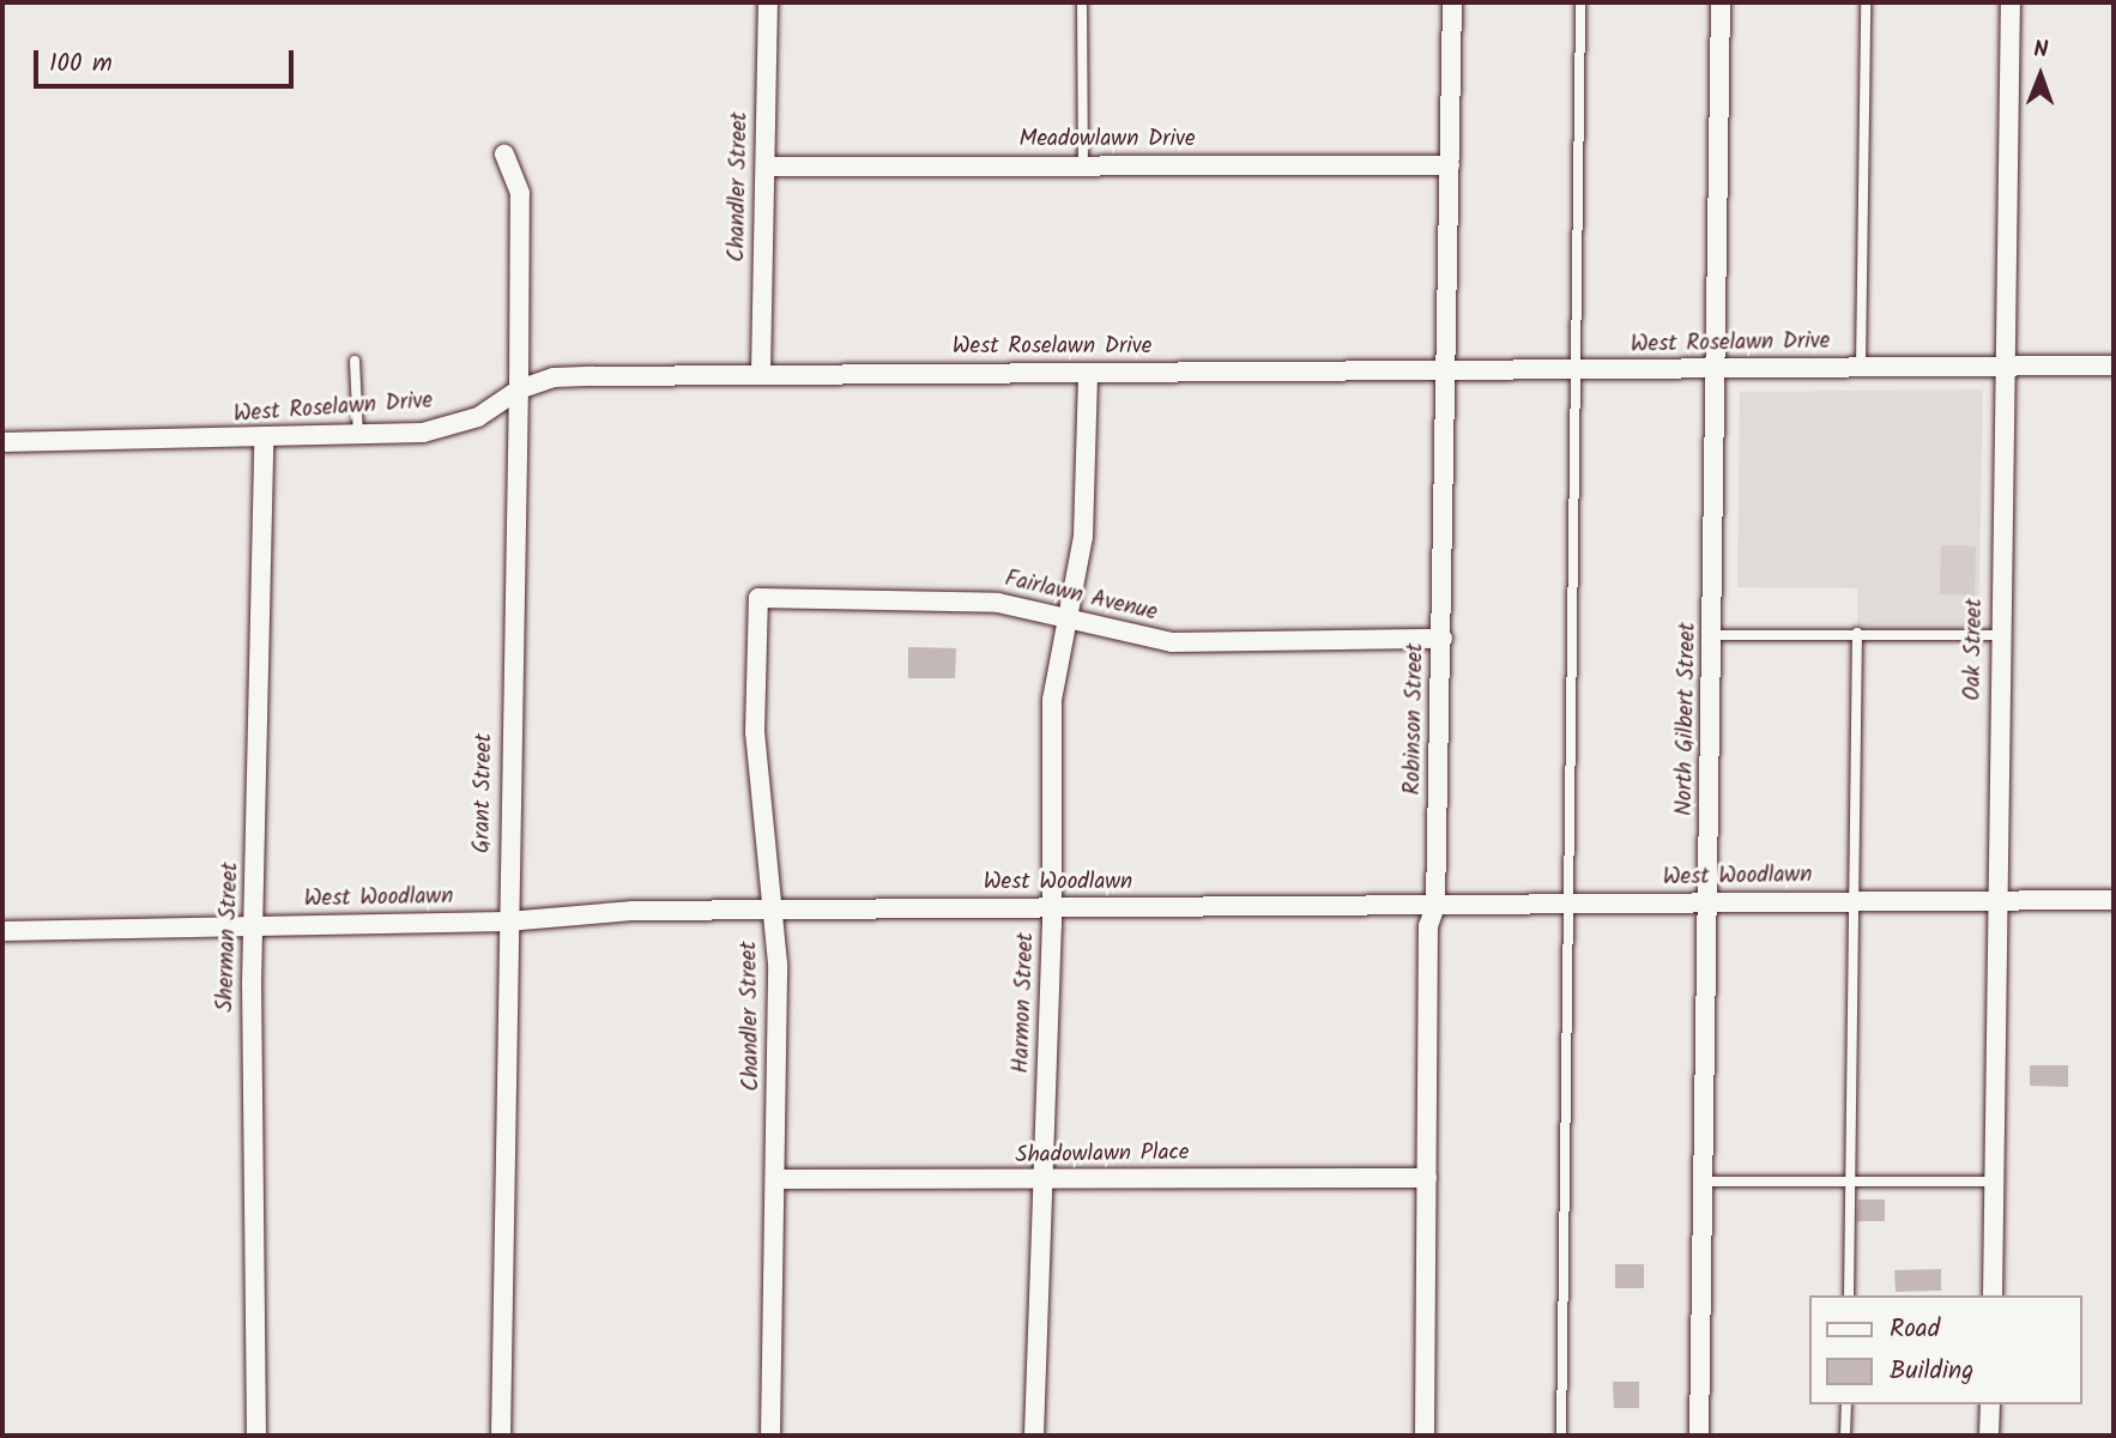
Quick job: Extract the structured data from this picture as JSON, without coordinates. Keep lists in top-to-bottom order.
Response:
{
  "streets": {
    "street": [
      "Meadowlawn Drive",
      "Chandler Street",
      "West Roselawn Drive",
      "Fairlawn Avenue",
      "Oak Street",
      "Robinson Street",
      "North Gilbert Street",
      "Grant Street",
      "West Woodlawn",
      "Sherman Street",
      "Harmon Street",
      "Shadowlawn Place"
    ]
  },
  "crossings": [
    ["Meadowlawn Drive", "Chandler Street"],
    ["Meadowlawn Drive", "Robinson Street"],
    ["Chandler Street", "West Roselawn Drive"],
    ["Chandler Street", "Fairlawn Avenue"],
    ["Chandler Street", "West Woodlawn"],
    ["Chandler Street", "Shadowlawn Place"],
    ["West Roselawn Drive", "Oak Street"],
    ["West Roselawn Drive", "Robinson Street"],
    ["West Roselawn Drive", "North Gilbert Street"],
    ["West Roselawn Drive", "Grant Street"],
    ["West Roselawn Drive", "Sherman Street"],
    ["West Roselawn Drive", "Harmon Street"],
    ["Fairlawn Avenue", "Robinson Street"],
    ["Fairlawn Avenue", "Harmon Street"],
    ["Oak Street", "West Woodlawn"],
    ["Robinson Street", "West Woodlawn"],
    ["Robinson Street", "Shadowlawn Place"],
    ["North Gilbert Street", "West Woodlawn"],
    ["Grant Street", "West Woodlawn"],
    ["West Woodlawn", "Sherman Street"],
    ["West Woodlawn", "Harmon Street"],
    ["Harmon Street", "Shadowlawn Place"]
  ],
  "legend": ["Road", "Building"],
  "scale_bar": "100 m",
  "north": "top"
}
